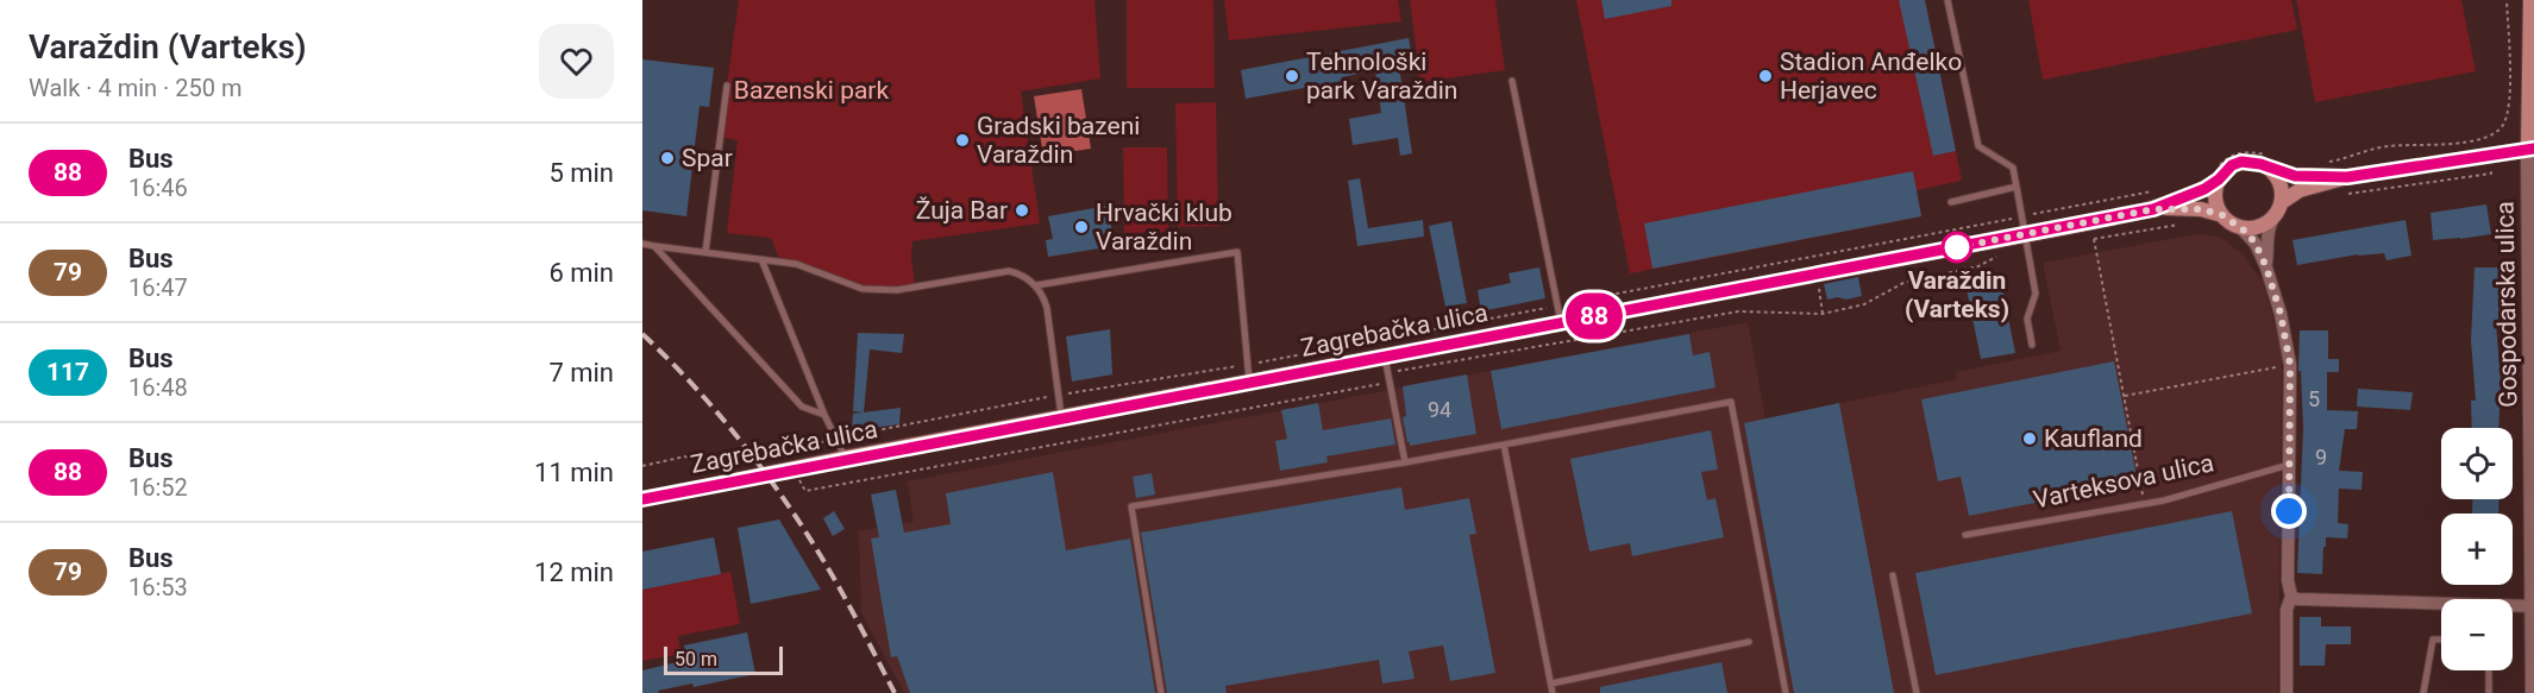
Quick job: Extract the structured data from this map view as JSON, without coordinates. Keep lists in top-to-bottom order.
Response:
{
  "streets": {
    "main road": ["Gospodarska ulica", "Zagrebačka ulica"],
    "lane": ["Varteksova ulica"]
  },
  "crossings": [
    ["Gospodarska ulica", "Zagrebačka ulica"]
  ],
  "parks": ["Bazenski park"],
  "places": [
    "Tehnološki park Varaždin",
    "Stadion Anđelko Herjavec",
    "Gradski bazeni Varaždin",
    "Spar",
    "Žuja Bar",
    "Hrvački klub Varaždin",
    "Varaždin (Varteks)",
    "Kaufland"
  ],
  "lines": ["bus line 88"],
  "house_numbers": ["5", "94", "9"],
  "scale_bar": "50 m",
  "page": {
    "heading": ["Varaždin (Varteks)", "Walk · 4 min · 250 m"],
    "on_map": "88",
    "list": [
      {
        "mark": "88",
        "name": "Bus",
        "note": "16:46",
        "value": "5 min"
      },
      {
        "mark": "79",
        "name": "Bus",
        "note": "16:47",
        "value": "6 min"
      },
      {
        "mark": "117",
        "name": "Bus",
        "note": "16:48",
        "value": "7 min"
      },
      {
        "mark": "88",
        "name": "Bus",
        "note": "16:52",
        "value": "11 min"
      },
      {
        "mark": "79",
        "name": "Bus",
        "note": "16:53",
        "value": "12 min"
      }
    ],
    "map_buttons": ["+", "−"],
    "scale": "50 m"
  }
}
